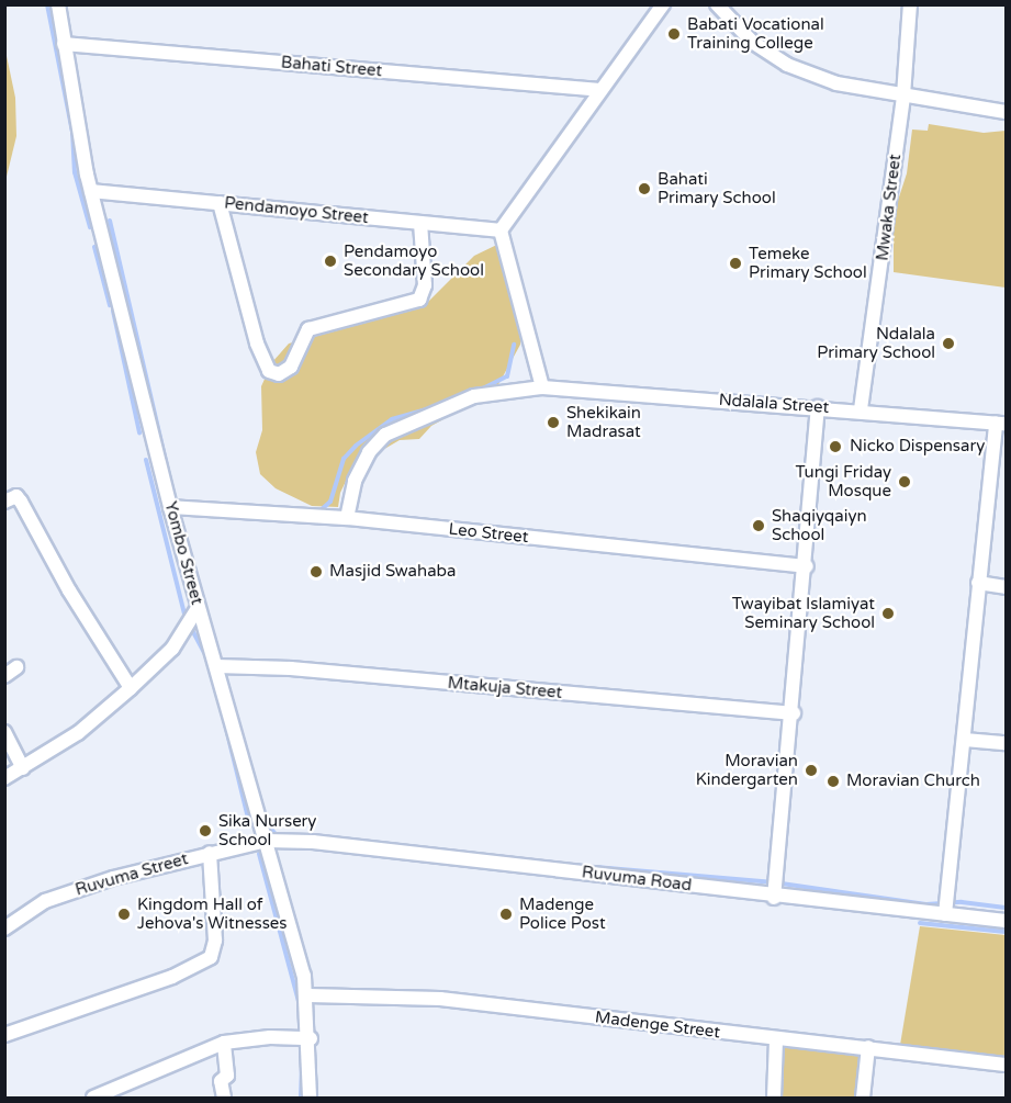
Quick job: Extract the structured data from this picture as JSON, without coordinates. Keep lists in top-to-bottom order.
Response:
{
  "streets": {
    "street": [
      "Bahati Street",
      "Mwaka Street",
      "Pendamoyo Street",
      "Ndalala Street",
      "Leo Street",
      "Yombo Street",
      "Mtakuja Street",
      "Ruvuma Street",
      "Ruvuma Road",
      "Madenge Street"
    ]
  },
  "crossings": [
    ["Bahati Street", "Yombo Street"],
    ["Mwaka Street", "Ndalala Street"],
    ["Pendamoyo Street", "Yombo Street"],
    ["Ndalala Street", "Leo Street"],
    ["Leo Street", "Yombo Street"],
    ["Yombo Street", "Mtakuja Street"],
    ["Yombo Street", "Ruvuma Street"],
    ["Yombo Street", "Ruvuma Road"],
    ["Yombo Street", "Madenge Street"],
    ["Ruvuma Street", "Ruvuma Road"]
  ],
  "places": [
    "Babati Vocational Training College",
    "Bahati Primary School",
    "Pendamoyo Secondary School",
    "Temeke Primary School",
    "Ndalala Primary School",
    "Shekikain Madrasat",
    "Nicko Dispensary",
    "Tungi Friday Mosque",
    "Shaqiyqaiyn School",
    "Masjid Swahaba",
    "Twayibat Islamiyat Seminary School",
    "Moravian Kindergarten",
    "Moravian Church",
    "Sika Nursery School",
    "Kingdom Hall of Jehova's Witnesses",
    "Madenge Police Post"
  ]
}
